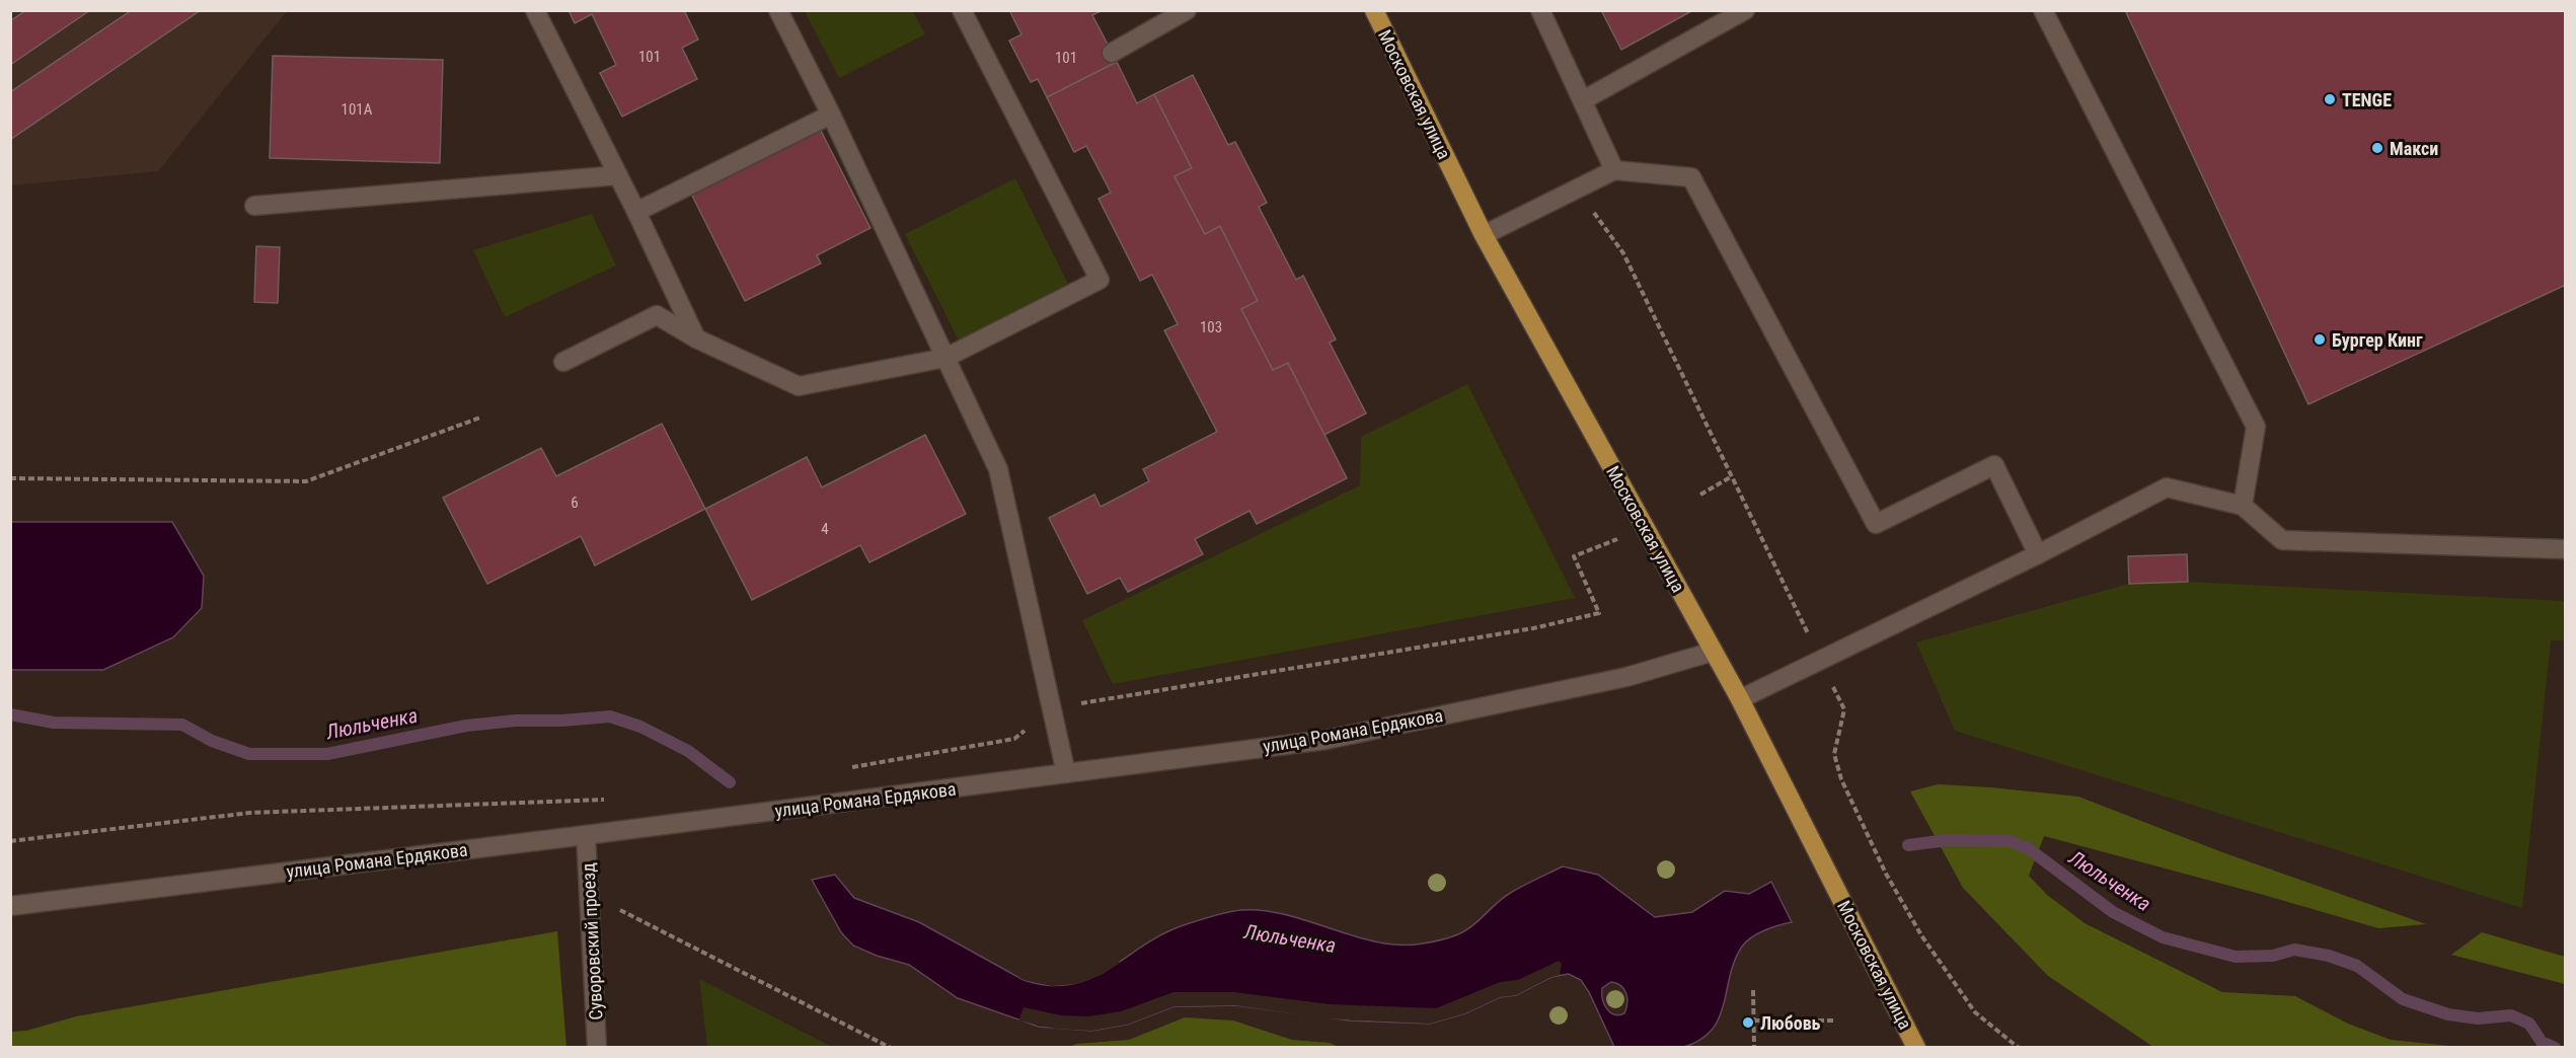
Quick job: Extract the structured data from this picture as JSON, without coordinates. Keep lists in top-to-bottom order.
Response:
{
  "streets": {
    "main road": ["Московская улица"],
    "street": ["улица Романа Ердякова", "Суворовский проезд"]
  },
  "crossings": [
    ["Московская улица", "улица Романа Ердякова"],
    ["улица Романа Ердякова", "Суворовский проезд"]
  ],
  "water": ["Люльченка"],
  "places": [
    "TENGE",
    "Макси",
    "Бургер Кинг",
    "Любовь"
  ],
  "house_numbers": [
    "101",
    "101",
    "101А",
    "103",
    "6",
    "4"
  ]
}
